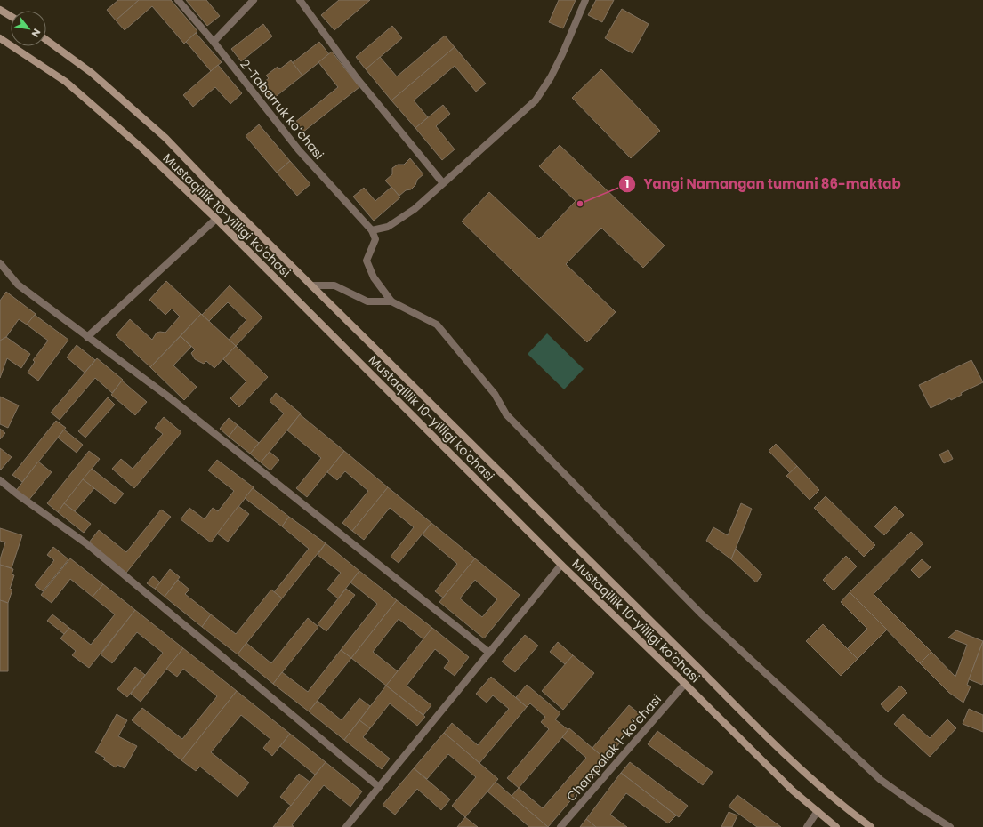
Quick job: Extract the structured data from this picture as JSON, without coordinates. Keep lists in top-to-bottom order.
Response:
{
  "streets": {
    "main road": ["Mustaqillik 10-yilligi ko'chasi"],
    "street": ["2-Tabarruk koʻchasi", "Charxpalak 1-koʻchasi"]
  },
  "crossings": [
    ["Mustaqillik 10-yilligi ko'chasi", "Charxpalak 1-koʻchasi"]
  ],
  "places": ["Yangi Namangan tumani 86-maktab"],
  "north": "bottom right"
}
